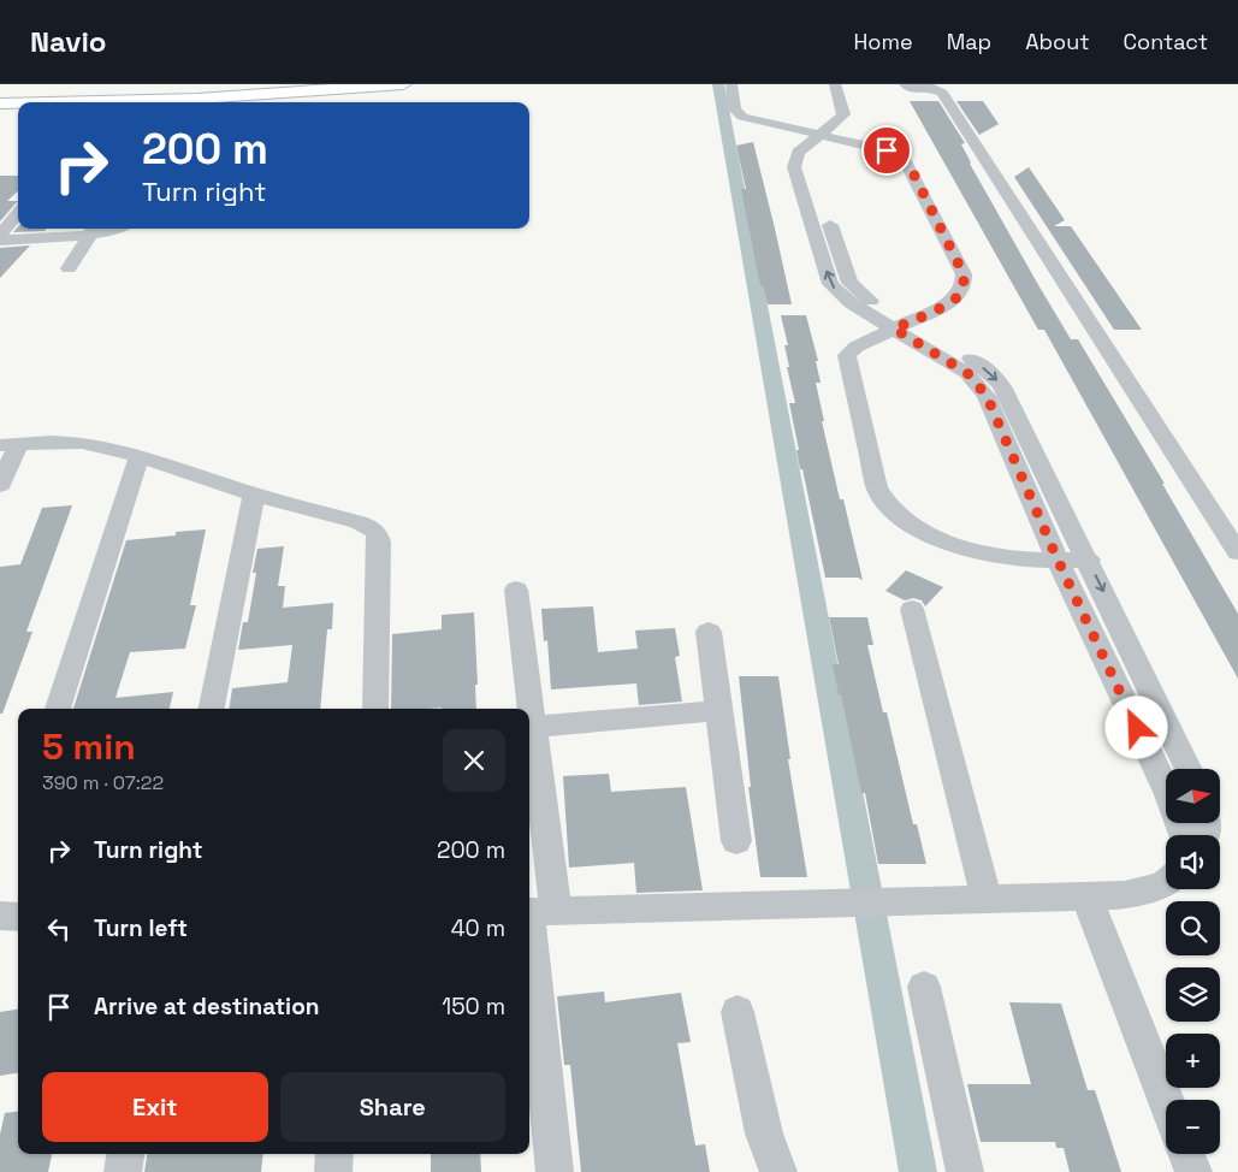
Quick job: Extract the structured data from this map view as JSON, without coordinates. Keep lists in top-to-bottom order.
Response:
{
  "north": "right",
  "page": {
    "header": "Navio",
    "nav": [
      "Home",
      "Map",
      "About",
      "Contact"
    ],
    "turn": ["200 m", "Turn right"],
    "heading": ["5 min", "390 m · 07:22"],
    "map_buttons": ["+", "−"],
    "list": [
      {
        "name": "Turn right",
        "value": "200 m"
      },
      {
        "name": "Turn left",
        "value": "40 m"
      },
      {
        "name": "Arrive at destination",
        "value": "150 m"
      }
    ],
    "buttons": ["Exit", "Share"]
  }
}
